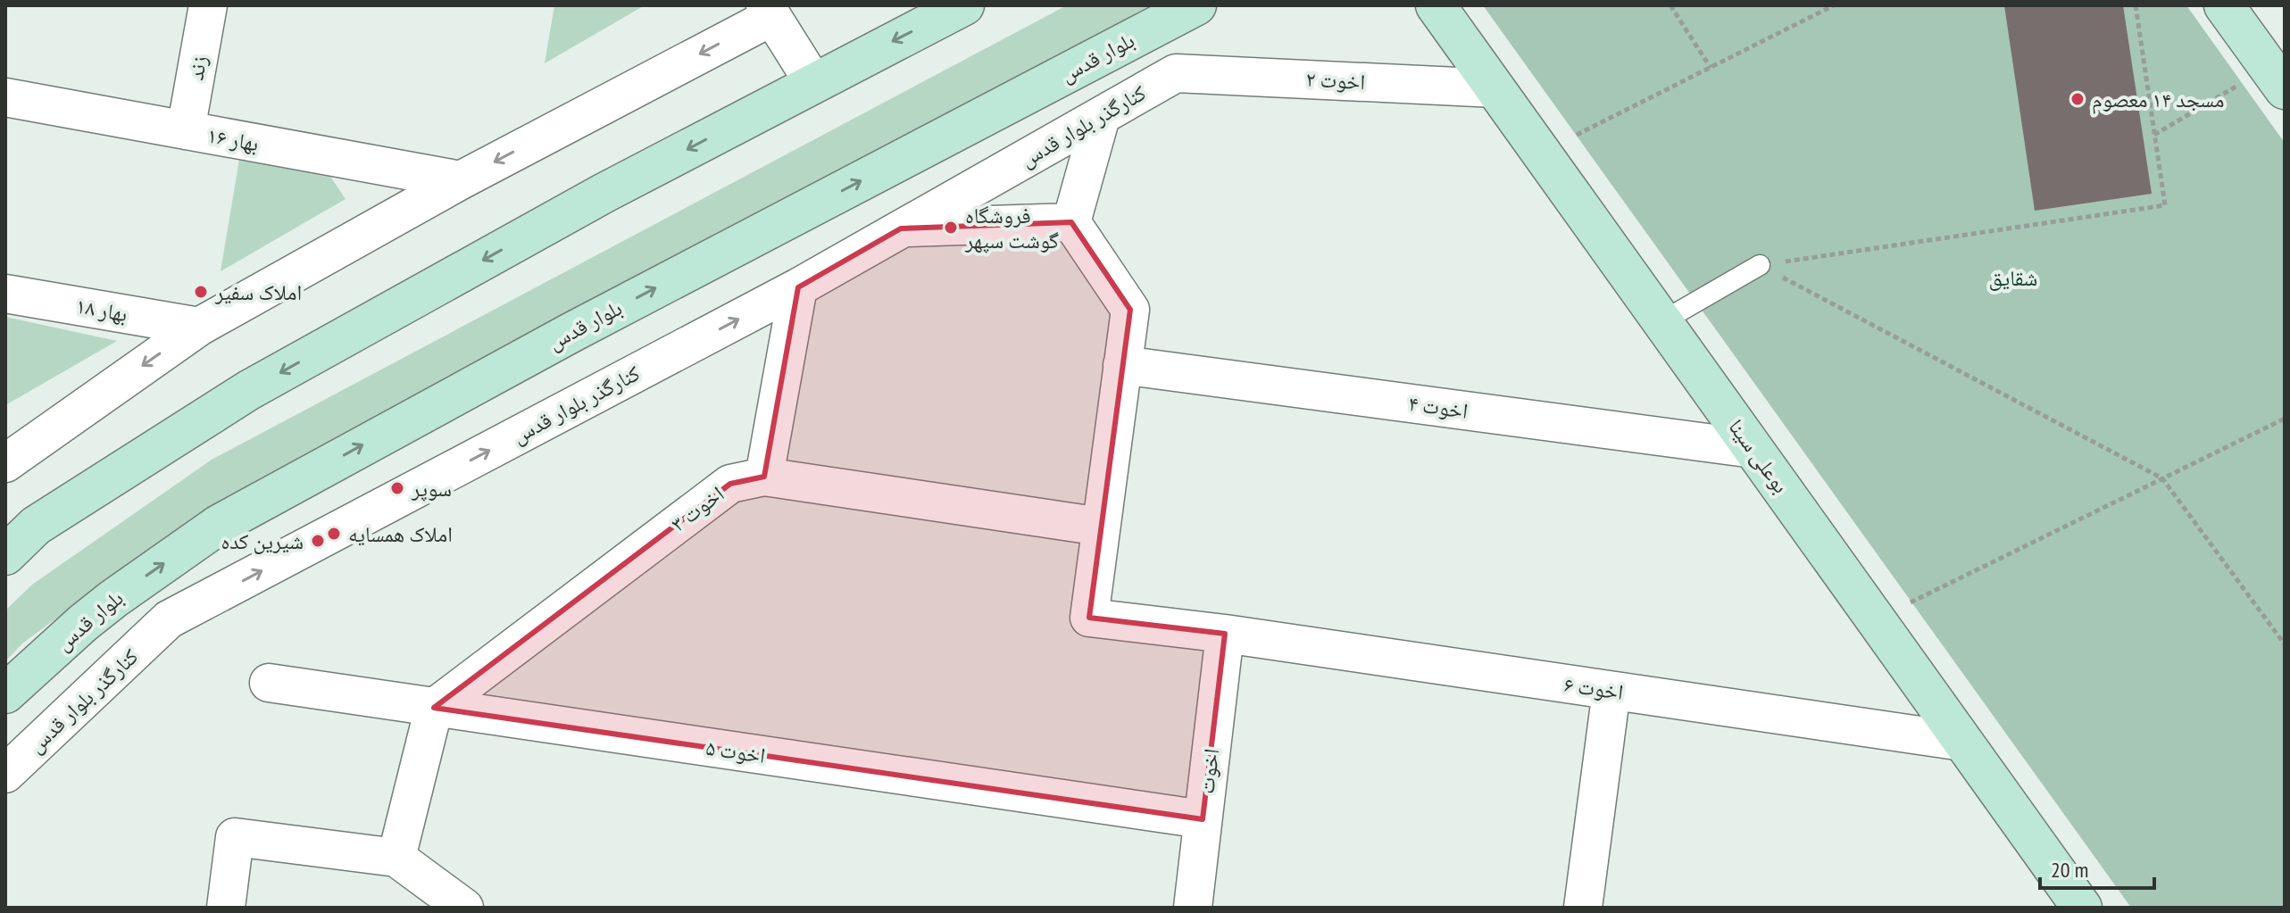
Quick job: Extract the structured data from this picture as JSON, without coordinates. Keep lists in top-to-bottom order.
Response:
{
  "streets": {
    "main road": ["بلوار قدس", "بوعلی سینا"],
    "street": [
      "زند",
      "اخوت ۲",
      "کنارگذر بلوار قدس",
      "بهار ۱۶",
      "بهار ۱۸",
      "اخوت ۴",
      "اخوت ۳",
      "اخوت ۶",
      "اخوت ۵",
      "اخوت"
    ]
  },
  "crossings": [
    ["زند", "بهار ۱۶"],
    ["اخوت ۲", "کنارگذر بلوار قدس"],
    ["اخوت ۲", "بوعلی سینا"],
    ["اخوت ۴", "بوعلی سینا"],
    ["بوعلی سینا", "اخوت ۶"],
    ["اخوت ۳", "اخوت ۶"],
    ["اخوت ۳", "اخوت ۵"],
    ["اخوت ۶", "اخوت"],
    ["اخوت ۵", "اخوت"]
  ],
  "parks": ["شقایق"],
  "places": [
    "مسجد ۱۴ معصوم",
    "فروشگاه گوشت سپهر",
    "املاک سفیر",
    "سوپر",
    "املاک همسایه",
    "شیرین کده"
  ],
  "scale_bar": "20 m"
}
